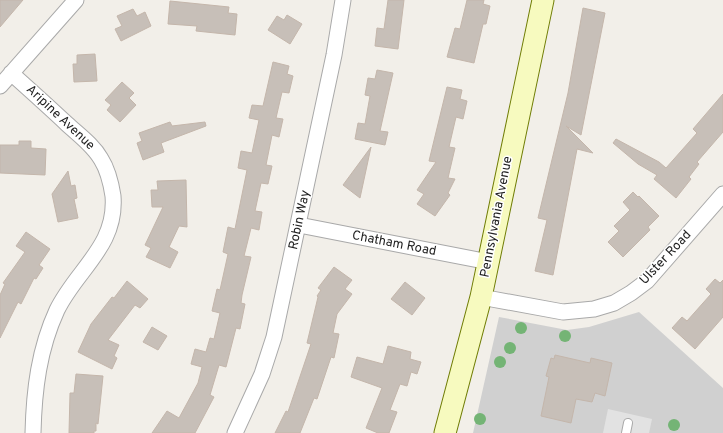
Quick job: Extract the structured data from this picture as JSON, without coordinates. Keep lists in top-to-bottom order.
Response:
{
  "streets": {
    "street": [
      "Aripine Avenue",
      "Pennsylvania Avenue",
      "Robin Way",
      "Chatham Road",
      "Ulster Road"
    ]
  },
  "crossings": [
    ["Pennsylvania Avenue", "Chatham Road"],
    ["Pennsylvania Avenue", "Ulster Road"],
    ["Robin Way", "Chatham Road"]
  ]
}
